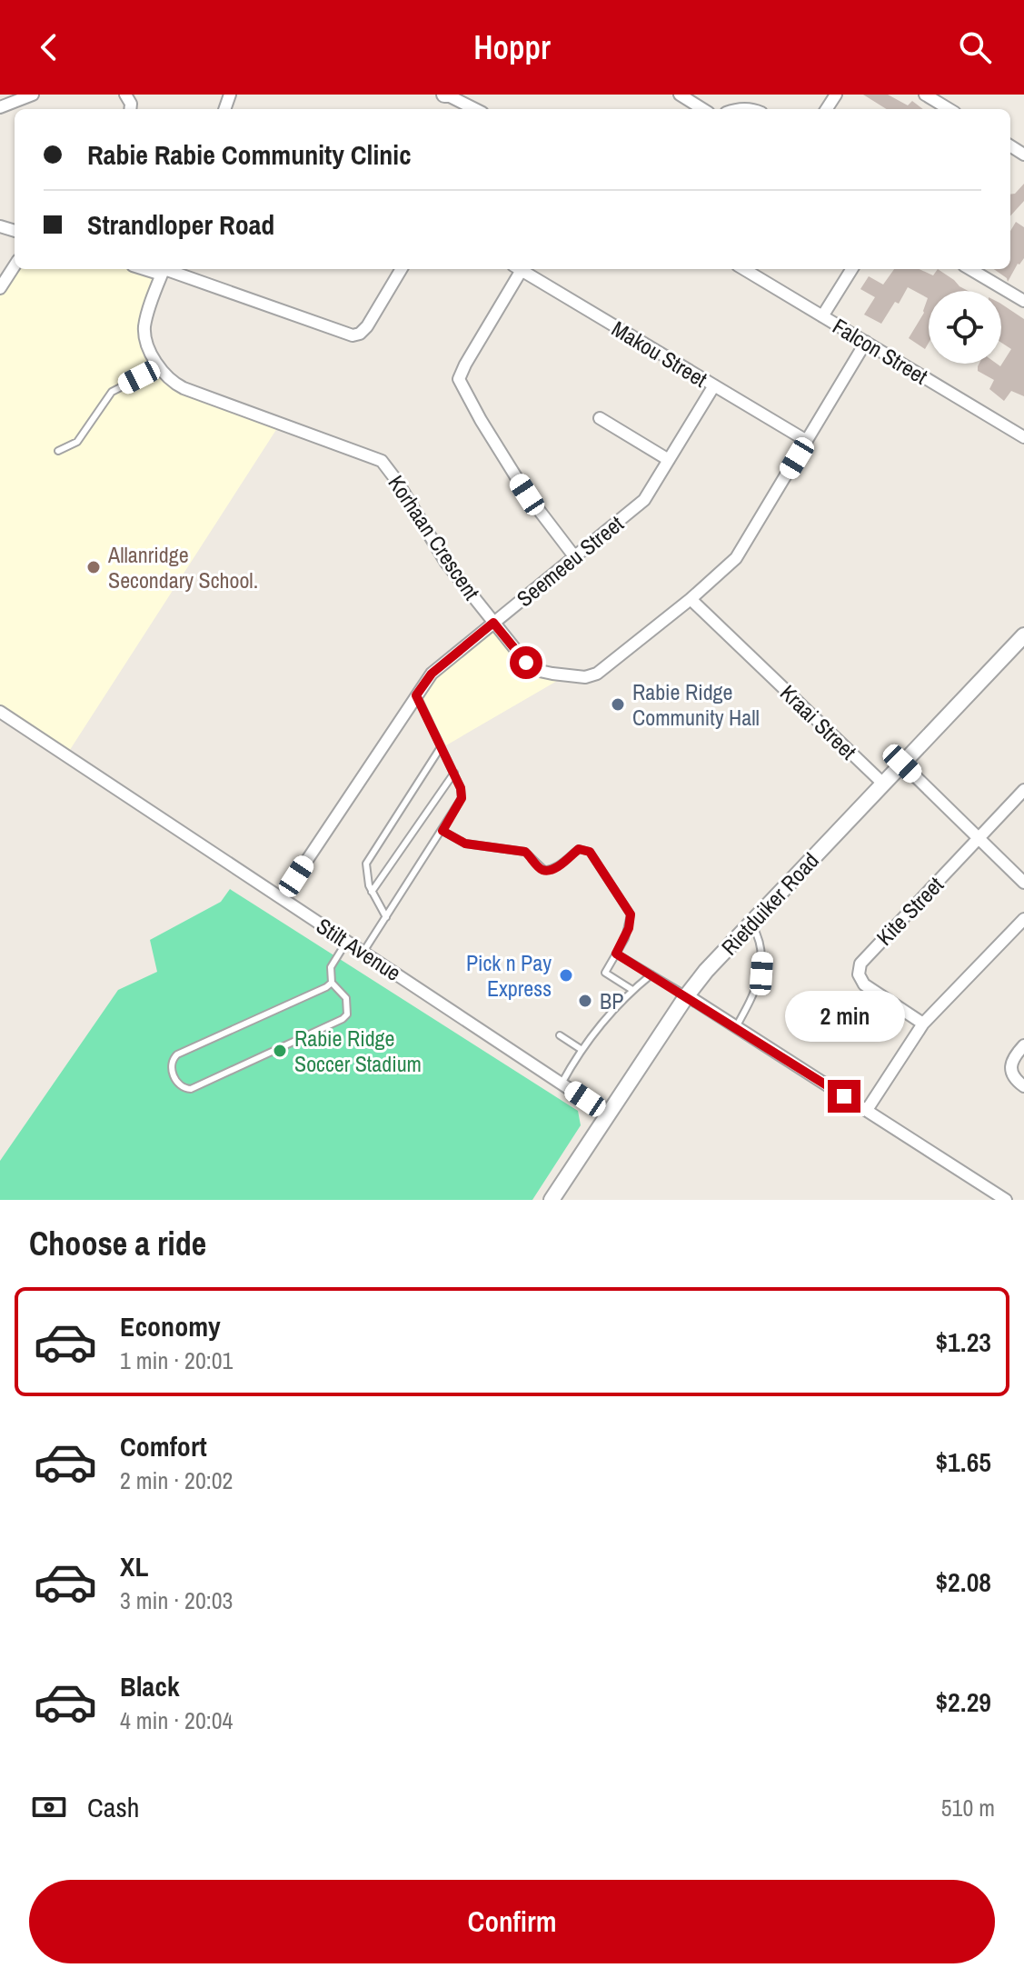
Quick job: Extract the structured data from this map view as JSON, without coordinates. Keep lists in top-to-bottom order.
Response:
{
  "streets": {
    "street": [
      "Falcon Street",
      "Makou Street",
      "Korhaan Crescent",
      "Seemeeu Street",
      "Kraai Street",
      "Rietduiker Road",
      "Kite Street",
      "Stilt Avenue"
    ]
  },
  "crossings": [
    ["Falcon Street", "Korhaan Crescent"],
    ["Makou Street", "Korhaan Crescent"],
    ["Makou Street", "Seemeeu Street"],
    ["Korhaan Crescent", "Seemeeu Street"],
    ["Korhaan Crescent", "Kraai Street"],
    ["Seemeeu Street", "Stilt Avenue"],
    ["Kraai Street", "Rietduiker Road"],
    ["Rietduiker Road", "Stilt Avenue"]
  ],
  "places": [
    "Allanridge Secondary School.",
    "Rabie Ridge Community Hall",
    "Pick n Pay Express",
    "BP",
    "Rabie Ridge Soccer Stadium"
  ],
  "page": {
    "header": "Hoppr",
    "banner": ["Rabie Rabie Community Clinic", "Strandloper Road"],
    "bubble": "2 min",
    "heading": "Choose a ride",
    "list": [
      {
        "name": "Economy",
        "note": "1 min · 20:01",
        "value": "$1.23"
      },
      {
        "name": "Comfort",
        "note": "2 min · 20:02",
        "value": "$1.65"
      },
      {
        "name": "XL",
        "note": "3 min · 20:03",
        "value": "$2.08"
      },
      {
        "name": "Black",
        "note": "4 min · 20:04",
        "value": "$2.29"
      }
    ],
    "pay": ["Cash", "510 m"],
    "buttons": "Confirm"
  }
}
